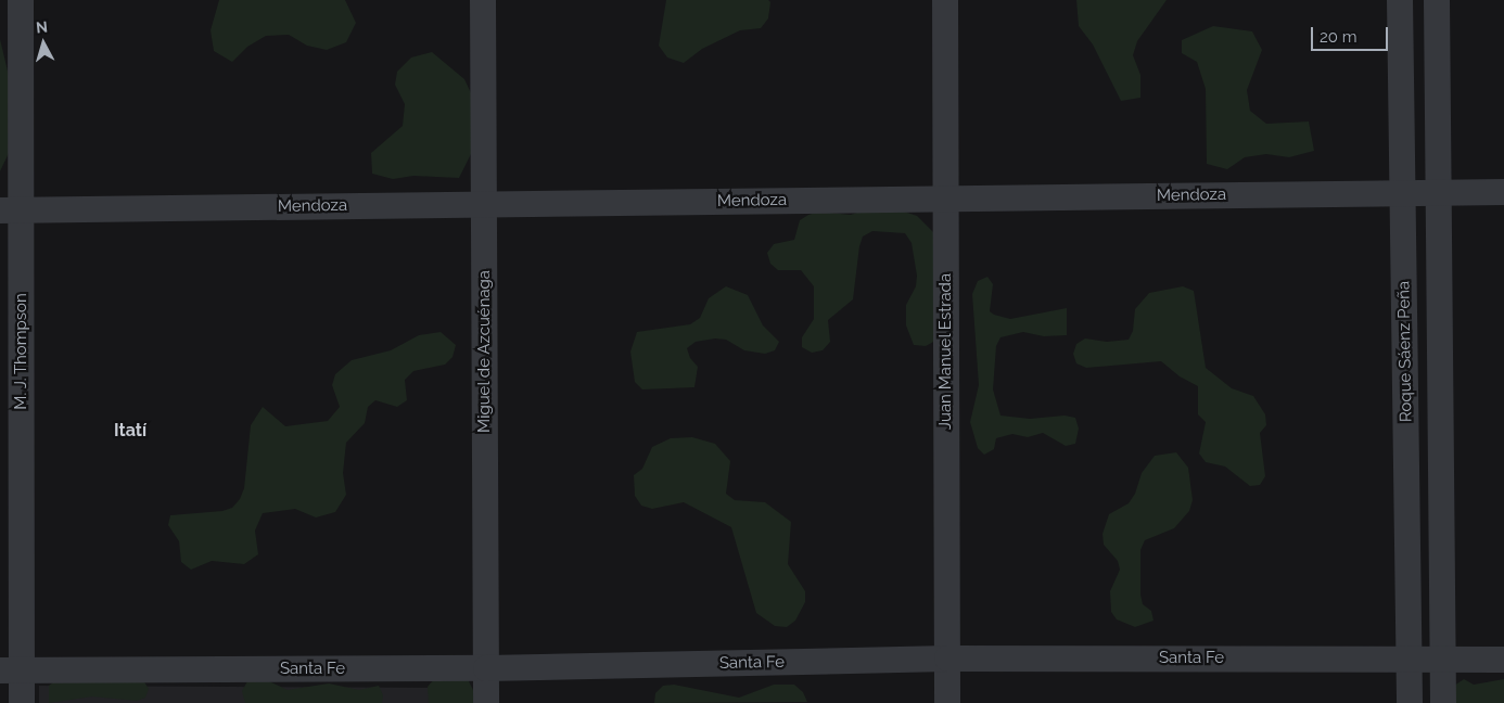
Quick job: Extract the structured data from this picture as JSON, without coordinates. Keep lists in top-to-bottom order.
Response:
{
  "streets": {
    "street": [
      "Mendoza",
      "M. J. Thompson",
      "Miguel de Azcuénaga",
      "Juan Manuel Estrada",
      "Roque Sáenz Peña",
      "Santa Fe"
    ]
  },
  "crossings": [
    ["Mendoza", "M. J. Thompson"],
    ["Mendoza", "Miguel de Azcuénaga"],
    ["Mendoza", "Juan Manuel Estrada"],
    ["Mendoza", "Roque Sáenz Peña"],
    ["M. J. Thompson", "Santa Fe"],
    ["Miguel de Azcuénaga", "Santa Fe"],
    ["Juan Manuel Estrada", "Santa Fe"],
    ["Roque Sáenz Peña", "Santa Fe"]
  ],
  "districts": ["Itatí"],
  "scale_bar": "20 m",
  "north": "top"
}
